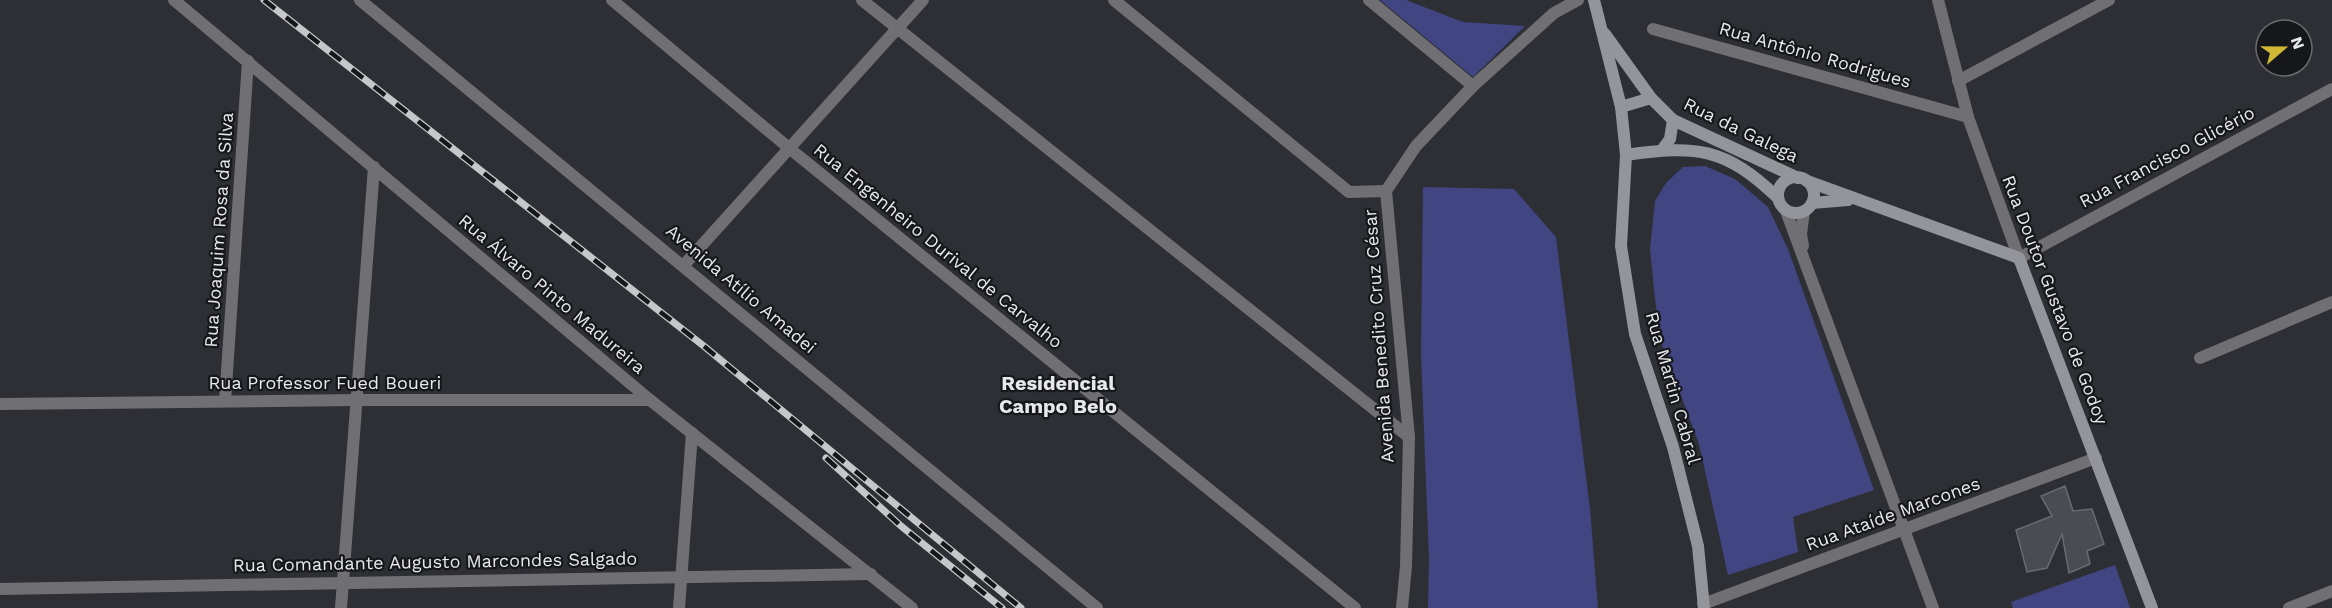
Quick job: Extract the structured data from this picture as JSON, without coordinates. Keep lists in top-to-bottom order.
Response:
{
  "streets": {
    "main road": ["Rua da Galega", "Rua Doutor Gustavo de Godoy", "Rua Martin Cabral"],
    "street": [
      "Rua Antônio Rodrigues",
      "Rua Francisco Glicério",
      "Rua Joaquim Rosa da Silva",
      "Rua Engenheiro Durival de Carvalho",
      "Avenida Atílio Amadei",
      "Rua Álvaro Pinto Madureira",
      "Avenida Benedito Cruz César",
      "Rua Professor Fued Boueri",
      "Rua Ataíde Marcones",
      "Rua Comandante Augusto Marcondes Salgado"
    ]
  },
  "crossings": [
    ["Rua Antônio Rodrigues", "Rua Doutor Gustavo de Godoy"],
    ["Rua da Galega", "Rua Francisco Glicério"],
    ["Rua da Galega", "Rua Doutor Gustavo de Godoy"],
    ["Rua da Galega", "Rua Martin Cabral"],
    ["Rua Francisco Glicério", "Rua Doutor Gustavo de Godoy"],
    ["Rua Joaquim Rosa da Silva", "Rua Álvaro Pinto Madureira"],
    ["Rua Joaquim Rosa da Silva", "Rua Professor Fued Boueri"],
    ["Rua Álvaro Pinto Madureira", "Rua Professor Fued Boueri"],
    ["Rua Álvaro Pinto Madureira", "Rua Comandante Augusto Marcondes Salgado"],
    ["Rua Doutor Gustavo de Godoy", "Rua Ataíde Marcones"],
    ["Rua Martin Cabral", "Rua Ataíde Marcones"]
  ],
  "districts": ["Residencial Campo Belo"],
  "north": "right"
}
